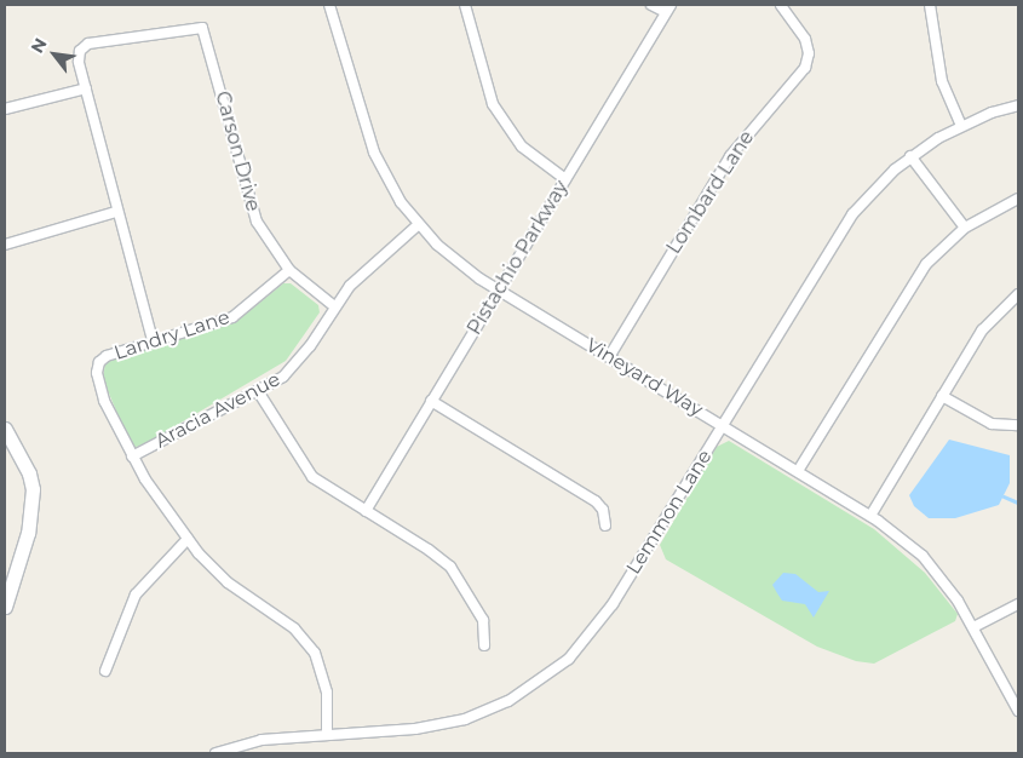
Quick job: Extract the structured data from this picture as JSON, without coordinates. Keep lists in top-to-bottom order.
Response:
{
  "streets": {
    "street": [
      "Carson Drive",
      "Lombard Lane",
      "Pistachio Parkway",
      "Landry Lane",
      "Vineyard Way",
      "Aracia Avenue",
      "Lemmon Lane"
    ]
  },
  "crossings": [
    ["Carson Drive", "Landry Lane"],
    ["Carson Drive", "Aracia Avenue"],
    ["Lombard Lane", "Vineyard Way"],
    ["Pistachio Parkway", "Vineyard Way"],
    ["Landry Lane", "Aracia Avenue"],
    ["Landry Lane", "Lemmon Lane"],
    ["Vineyard Way", "Aracia Avenue"],
    ["Vineyard Way", "Lemmon Lane"]
  ],
  "north": "top left"
}
